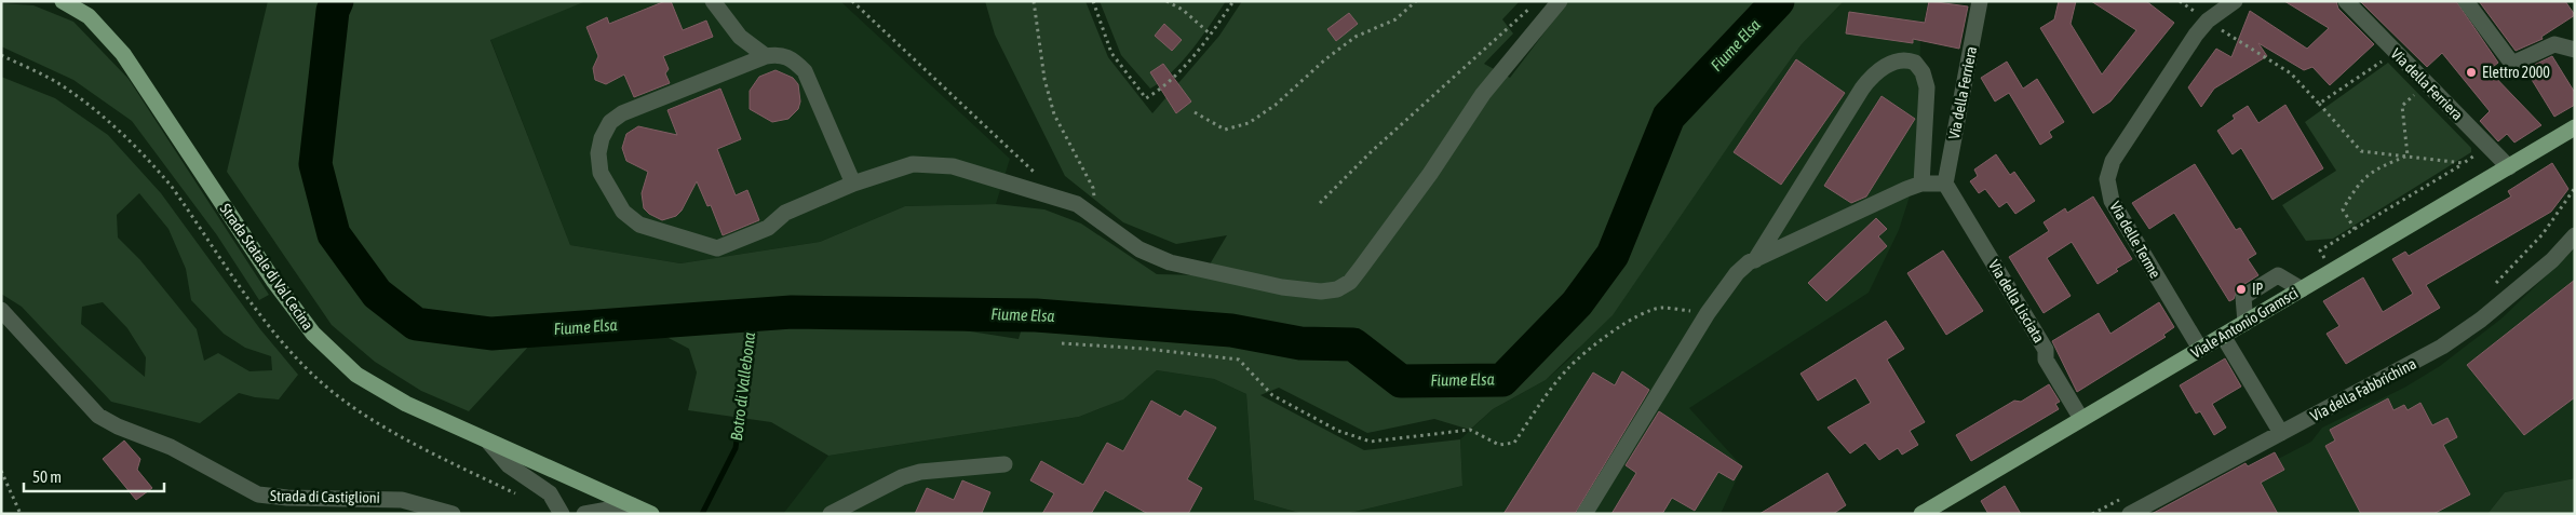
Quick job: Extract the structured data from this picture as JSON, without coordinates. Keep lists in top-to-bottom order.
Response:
{
  "streets": {
    "main road": ["Strada Statale di Val Cecina", "Viale Antonio Gramsci"],
    "street": [
      "Via della Ferriera",
      "Via delle Terme",
      "Via della Lisciata",
      "Via della Fabbrichina",
      "Strada di Castiglioni"
    ]
  },
  "crossings": [
    ["Via della Ferriera", "Via della Lisciata"],
    ["Via della Ferriera", "Viale Antonio Gramsci"],
    ["Via delle Terme", "Viale Antonio Gramsci"],
    ["Via della Lisciata", "Viale Antonio Gramsci"]
  ],
  "water": ["Fiume Elsa", "Botro di Vallebona"],
  "places": ["Elettro 2000", "IP"],
  "scale_bar": "50 m"
}
